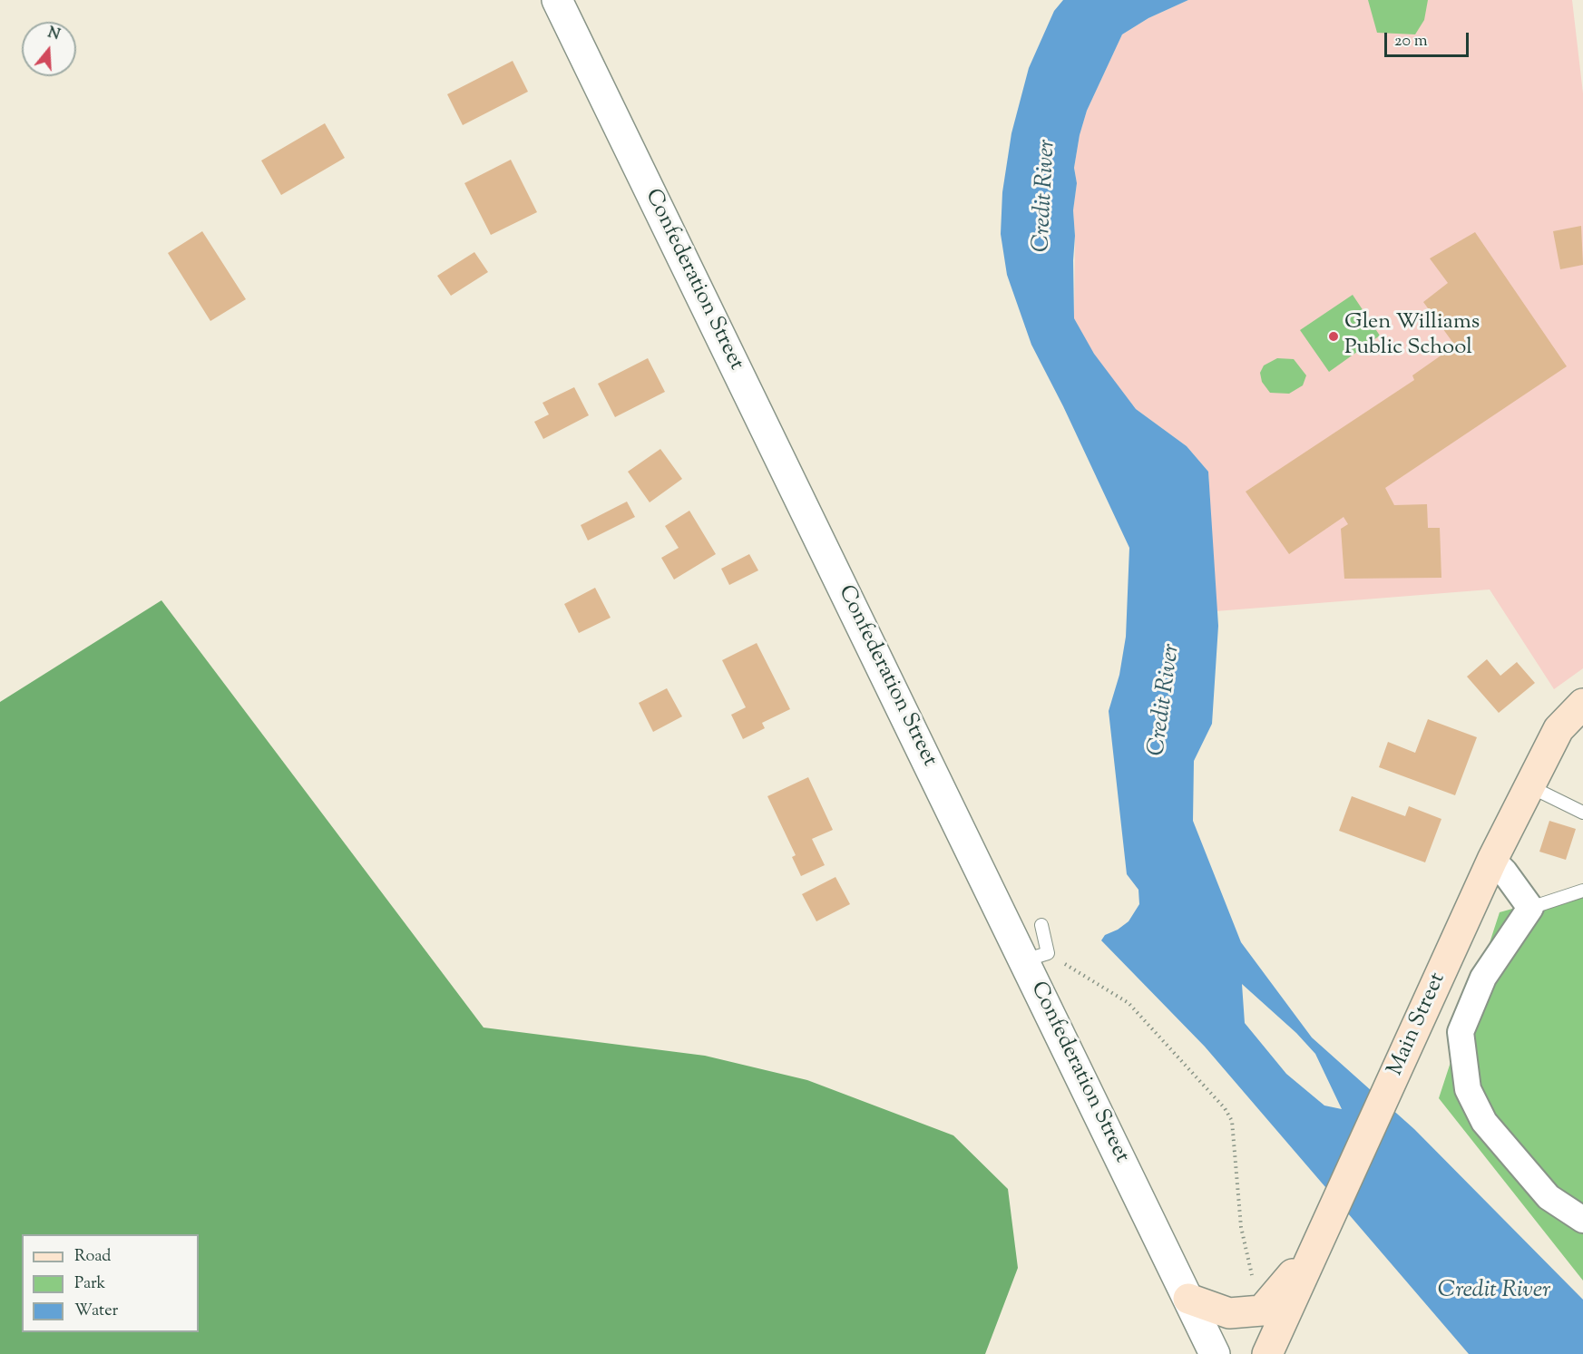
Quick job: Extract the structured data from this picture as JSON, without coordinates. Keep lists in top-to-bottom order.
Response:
{
  "streets": {
    "main road": ["Main Street"],
    "street": ["Confederation Street"]
  },
  "water": ["Credit River"],
  "places": ["Glen Williams Public School"],
  "legend": ["Road", "Park", "Water"],
  "scale_bar": "20 m",
  "north": "top"
}
